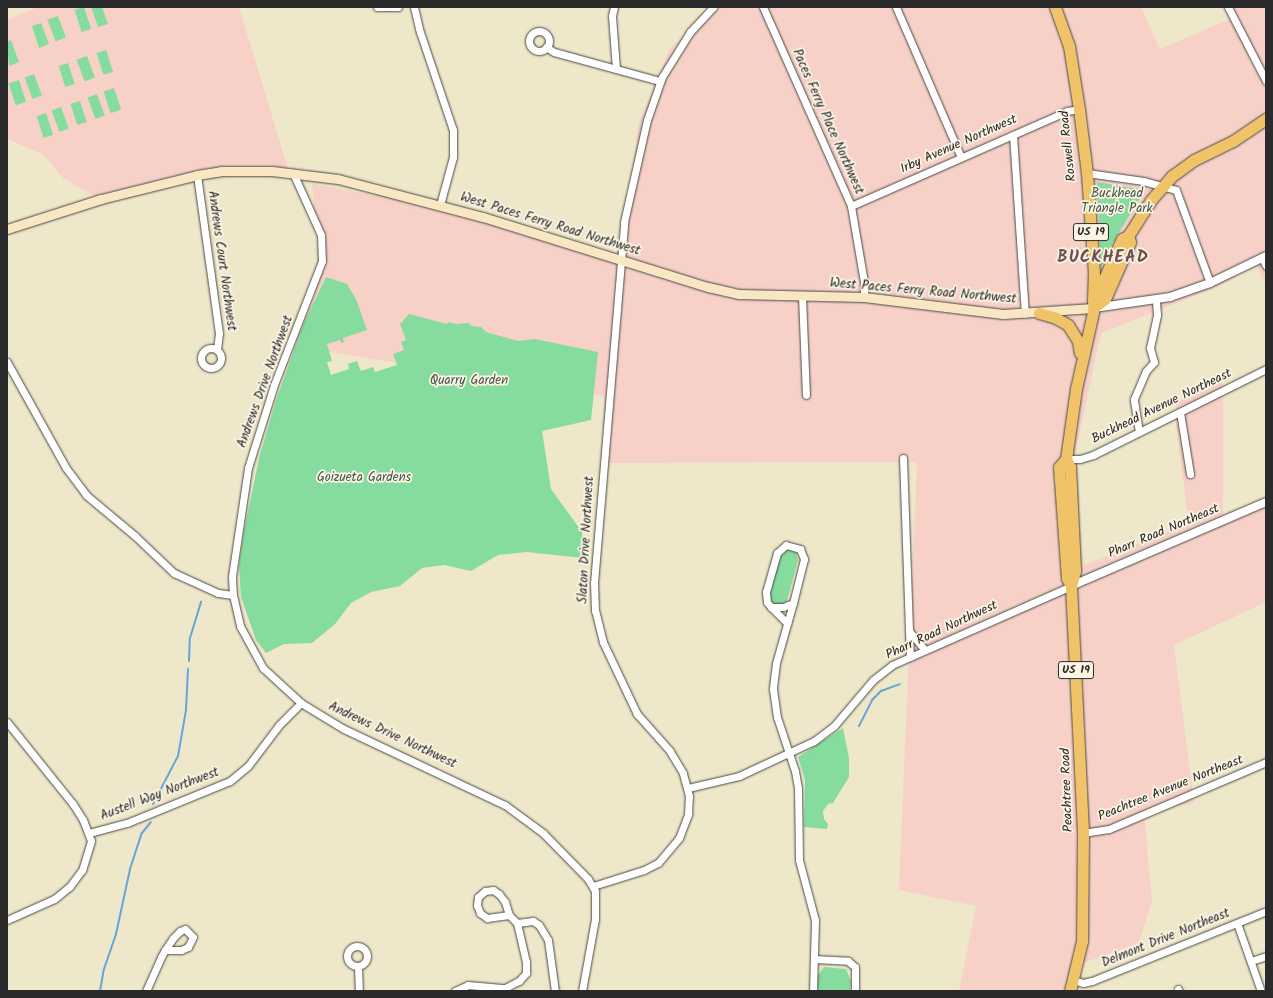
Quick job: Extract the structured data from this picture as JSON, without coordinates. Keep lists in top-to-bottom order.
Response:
{
  "streets": {
    "main road": [
      "Roswell Road",
      "West Paces Ferry Road Northwest",
      "US 19",
      "Peachtree Road"
    ],
    "street": [
      "Paces Ferry Place Northwest",
      "Irby Avenue Northwest",
      "Andrews Court Northwest",
      "Andrews Drive Northwest",
      "Buckhead Avenue Northeast",
      "Pharr Road Northeast",
      "Slaton Drive Northwest",
      "Pharr Road Northwest",
      "Peachtree Avenue Northeast",
      "Austell Way Northwest",
      "Delmont Drive Northeast"
    ]
  },
  "crossings": [
    ["Paces Ferry Place Northwest", "Irby Avenue Northwest"],
    ["Paces Ferry Place Northwest", "West Paces Ferry Road Northwest"],
    ["Irby Avenue Northwest", "Roswell Road"],
    ["Roswell Road", "West Paces Ferry Road Northwest"],
    ["Roswell Road", "US 19"],
    ["West Paces Ferry Road Northwest", "US 19"],
    ["West Paces Ferry Road Northwest", "Andrews Court Northwest"],
    ["West Paces Ferry Road Northwest", "Andrews Drive Northwest"],
    ["West Paces Ferry Road Northwest", "Slaton Drive Northwest"],
    ["US 19", "Buckhead Avenue Northeast"],
    ["US 19", "Pharr Road Northeast"],
    ["US 19", "Pharr Road Northwest"],
    ["US 19", "Peachtree Road"],
    ["Andrews Drive Northwest", "Slaton Drive Northwest"],
    ["Andrews Drive Northwest", "Austell Way Northwest"],
    ["Pharr Road Northeast", "Pharr Road Northwest"],
    ["Pharr Road Northeast", "Peachtree Road"],
    ["Slaton Drive Northwest", "Pharr Road Northwest"],
    ["Pharr Road Northwest", "Peachtree Road"],
    ["Peachtree Avenue Northeast", "Peachtree Road"],
    ["Peachtree Road", "Delmont Drive Northeast"]
  ],
  "districts": ["BUCKHEAD"],
  "parks": ["Buckhead Triangle Park", "Quarry Garden", "Goizueta Gardens"]
}
